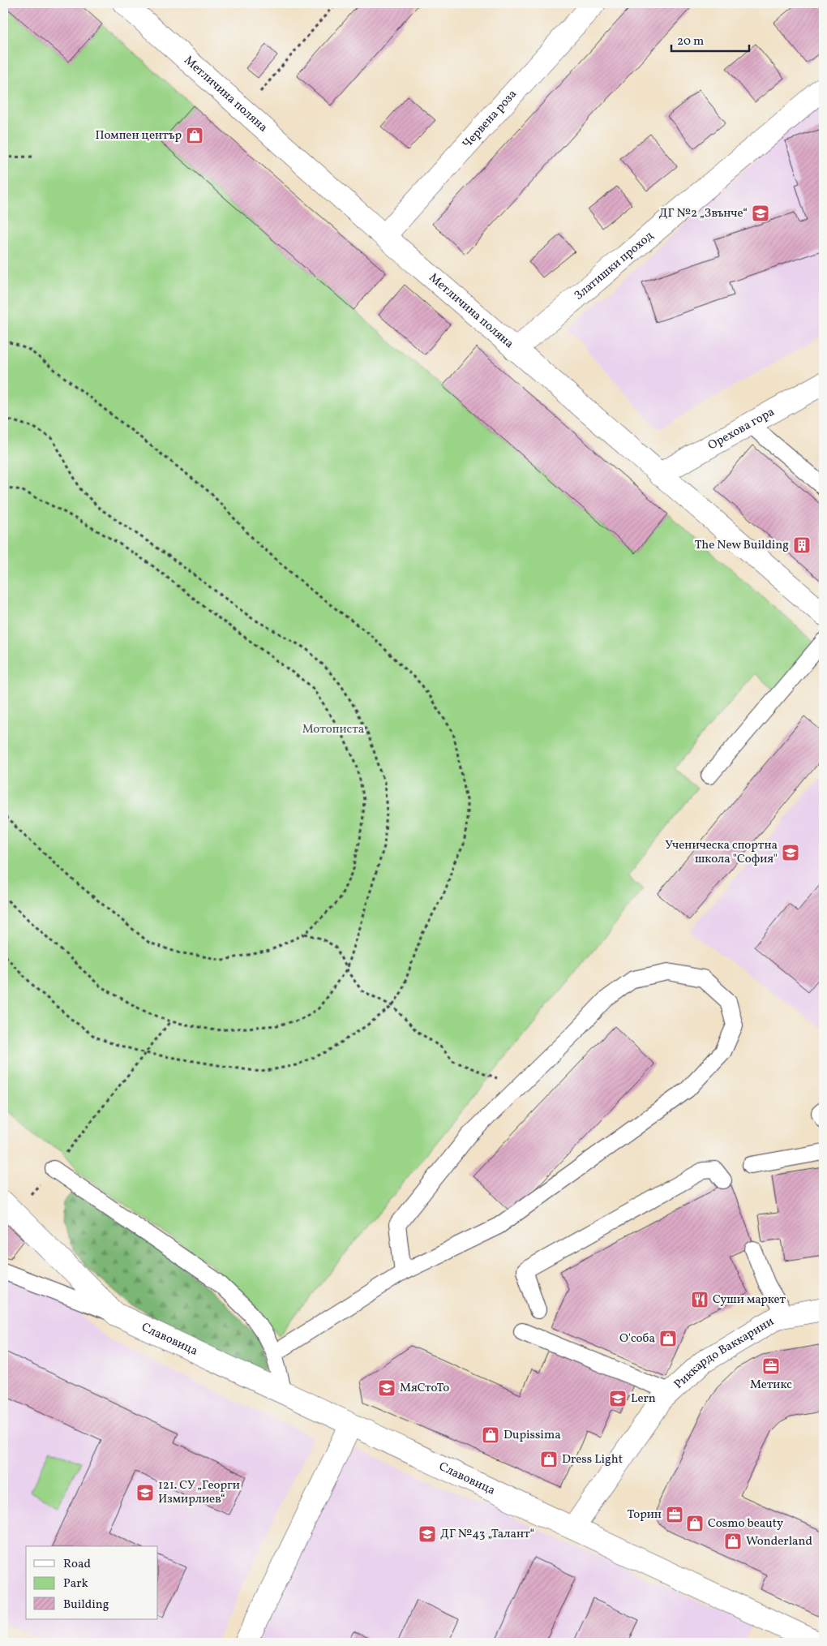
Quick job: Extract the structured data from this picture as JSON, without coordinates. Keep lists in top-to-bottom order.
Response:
{
  "streets": {
    "street": [
      "Метличина поляна",
      "Червена роза",
      "Златишки проход",
      "Орехова гора",
      "Славовица",
      "Риккардо Ваккарини"
    ]
  },
  "crossings": [
    ["Метличина поляна", "Червена роза"],
    ["Метличина поляна", "Златишки проход"],
    ["Метличина поляна", "Орехова гора"],
    ["Славовица", "Риккардо Ваккарини"]
  ],
  "parks": ["Мотописта"],
  "places": {
    "shop": [
      "Помпен център",
      "О'соба",
      "Dupissima",
      "Dress Light",
      "Cosmo beauty",
      "Wonderland"
    ],
    "school or university": [
      "ДГ №2 „Звънче“",
      "Ученическа спортна школа \"София\"",
      "МяСтоТо",
      "Lern",
      "121. СУ „Георги Измирлиев“",
      "ДГ №43 „Талант“"
    ],
    "building": ["The New Building"],
    "restaurant": ["Суши маркет"],
    "office": ["Метикс", "Торин"]
  },
  "legend": ["Road", "Park", "Building"],
  "scale_bar": "20 m"
}
